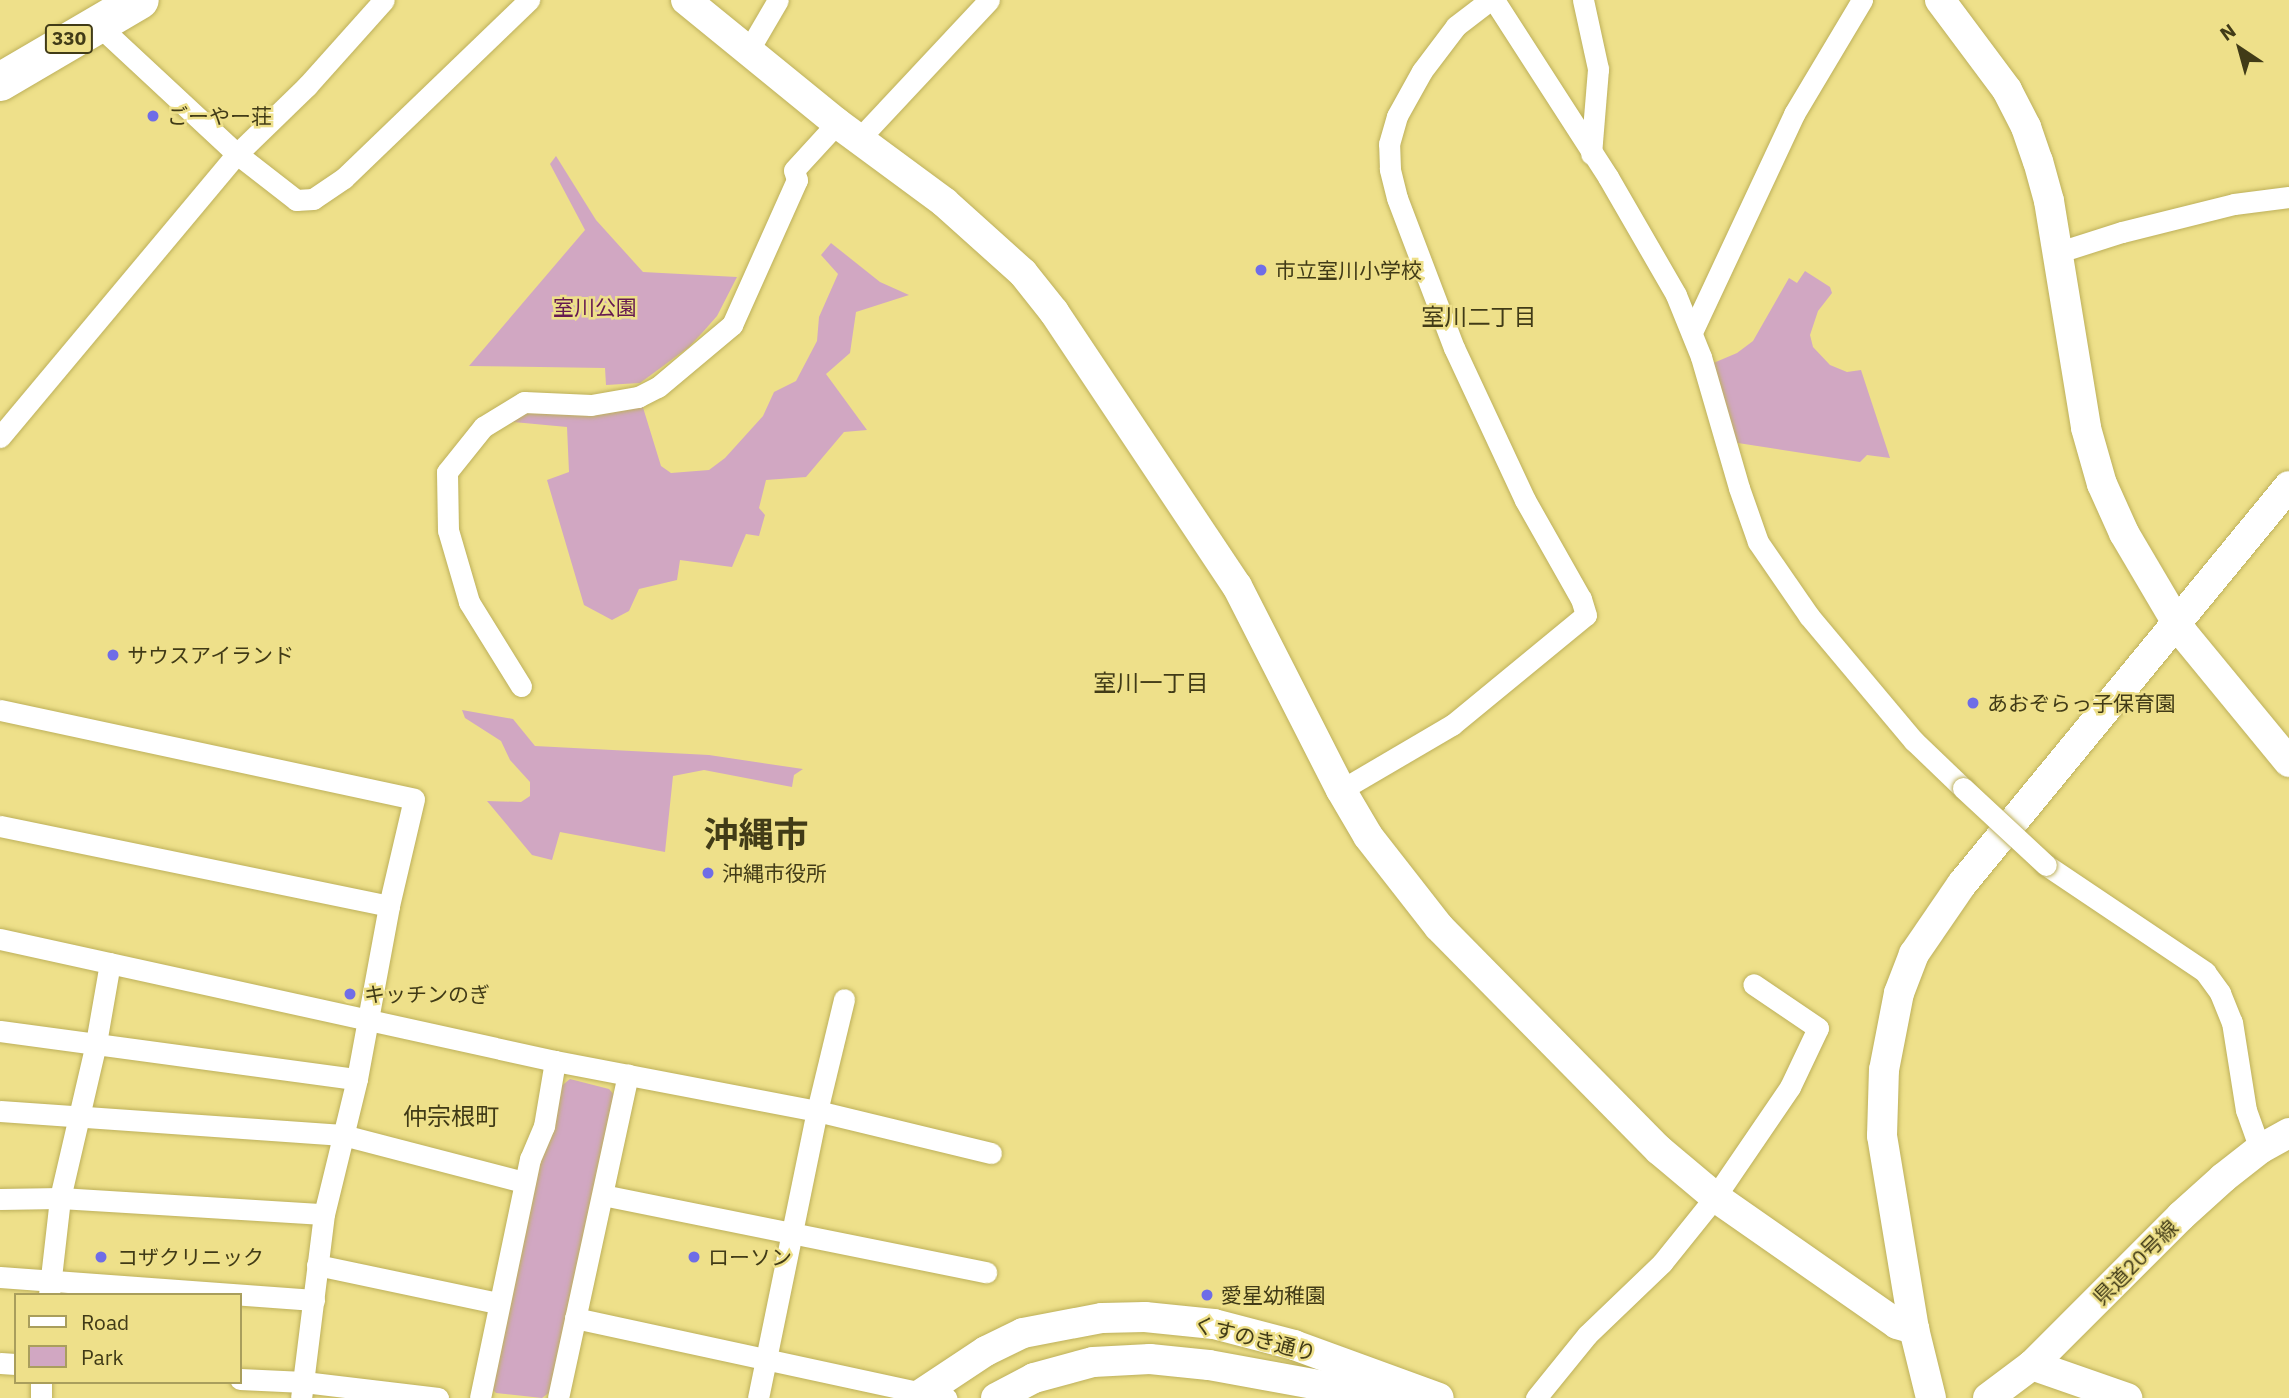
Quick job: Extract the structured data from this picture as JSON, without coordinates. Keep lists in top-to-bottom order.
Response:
{
  "streets": {
    "highway": ["330"],
    "street": ["県道20号線", "くすのき通り"]
  },
  "districts": [
    "室川二丁目",
    "室川一丁目",
    "沖縄市",
    "仲宗根町"
  ],
  "parks": ["室川公園"],
  "places": [
    "ごーやー荘",
    "市立室川小学校",
    "サウスアイランド",
    "あおぞらっ子保育園",
    "沖縄市役所",
    "キッチンのぎ",
    "コザクリニック",
    "ローソン",
    "愛星幼稚園"
  ],
  "legend": ["Road", "Park"],
  "north": "top left"
}
